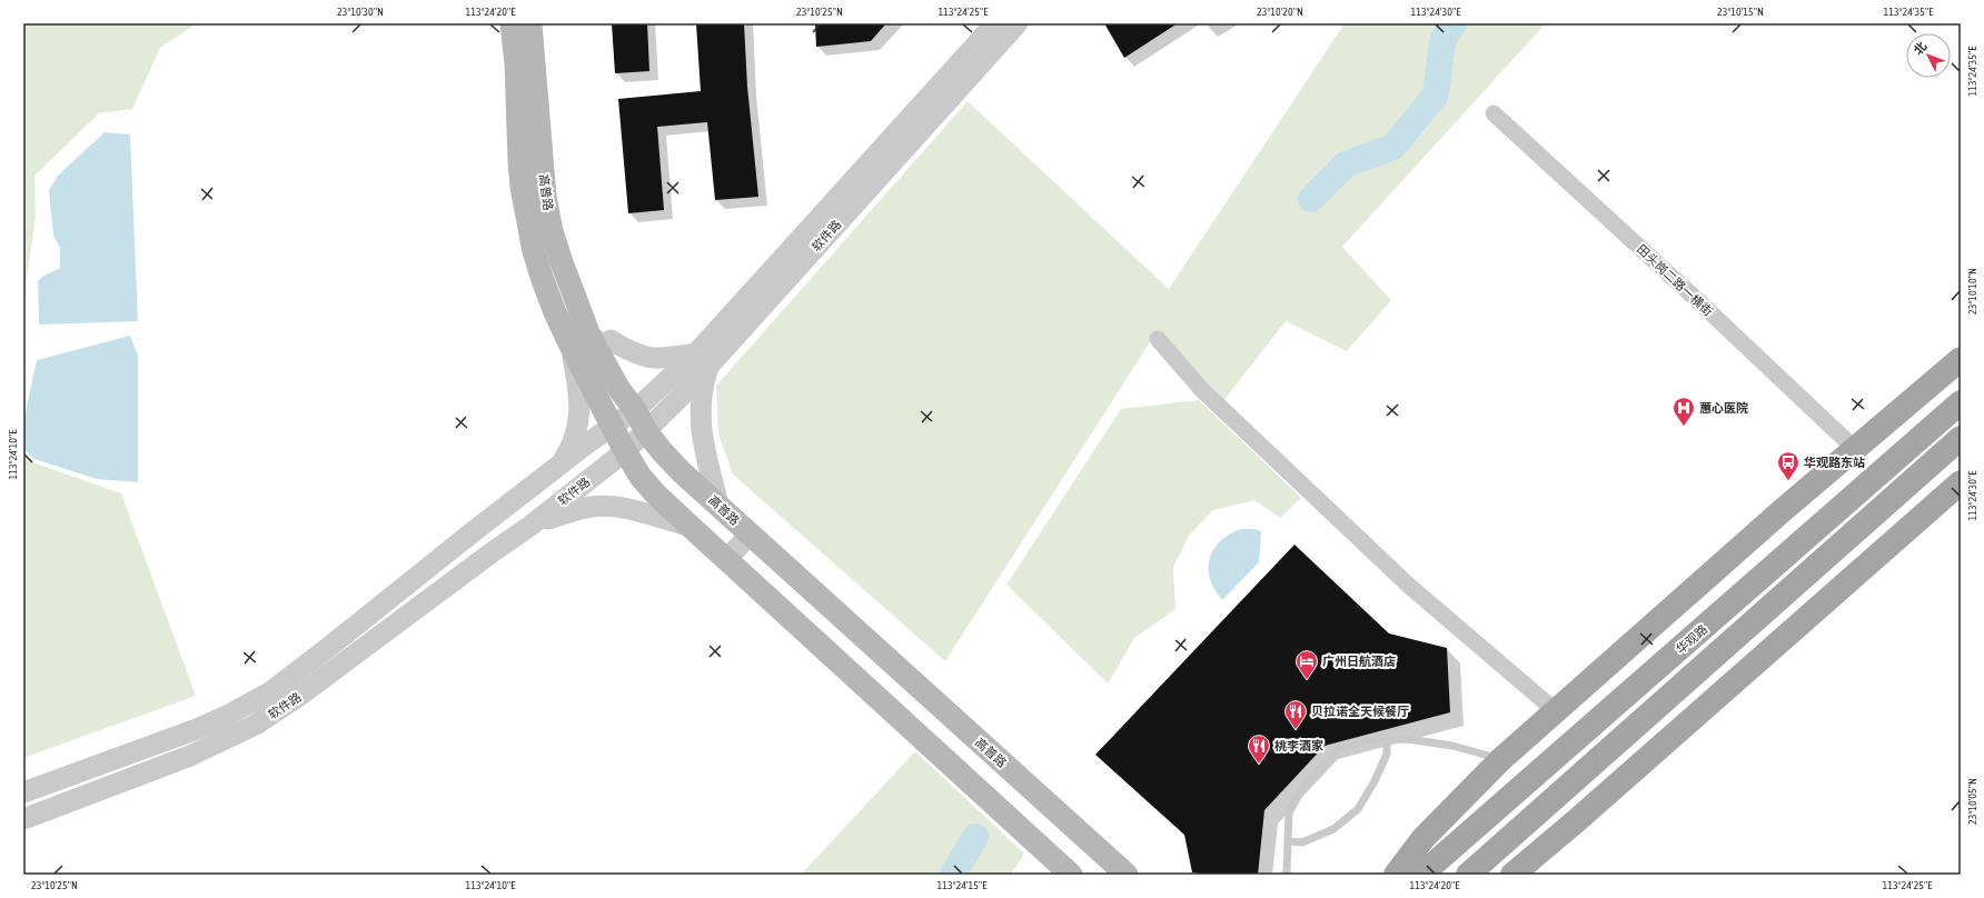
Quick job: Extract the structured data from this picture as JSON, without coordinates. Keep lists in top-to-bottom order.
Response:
{
  "streets": {
    "main road": ["高普路", "华观路"],
    "street": ["软件路", "田头岗二路一横街"]
  },
  "crossings": [
    ["高普路", "软件路"]
  ],
  "places": {
    "hospital": ["蕙心医院"],
    "bus stop": ["华观路东站"],
    "hotel": ["广州日航酒店"],
    "restaurant": ["贝拉诺全天候餐厅", "桃李酒家"]
  },
  "north": "top left",
  "coordinates": [
    "23°10'30\"N",
    "113°24'20\"E",
    "23°10'25\"N",
    "113°24'25\"E",
    "23°10'20\"N",
    "113°24'30\"E",
    "23°10'15\"N",
    "113°24'35\"E",
    "23°10'10\"N",
    "113°24'10\"E",
    "23°10'05\"N",
    "113°24'15\"E"
  ]
}
